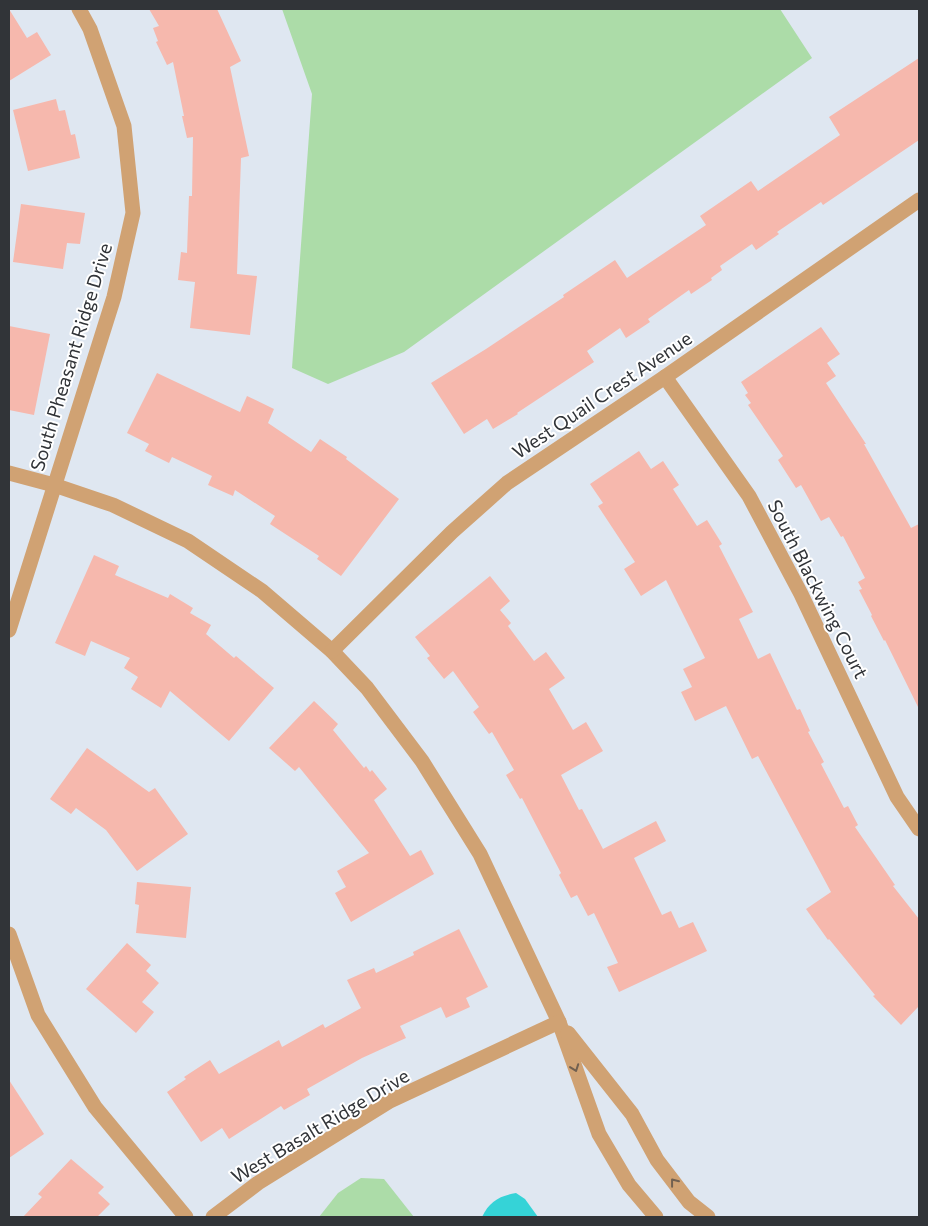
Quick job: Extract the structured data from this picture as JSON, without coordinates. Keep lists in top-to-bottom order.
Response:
{
  "streets": {
    "street": [
      "South Pheasant Ridge Drive",
      "West Quail Crest Avenue",
      "South Blackwing Court",
      "West Basalt Ridge Drive"
    ]
  },
  "crossings": [
    ["West Quail Crest Avenue", "South Blackwing Court"]
  ]
}
